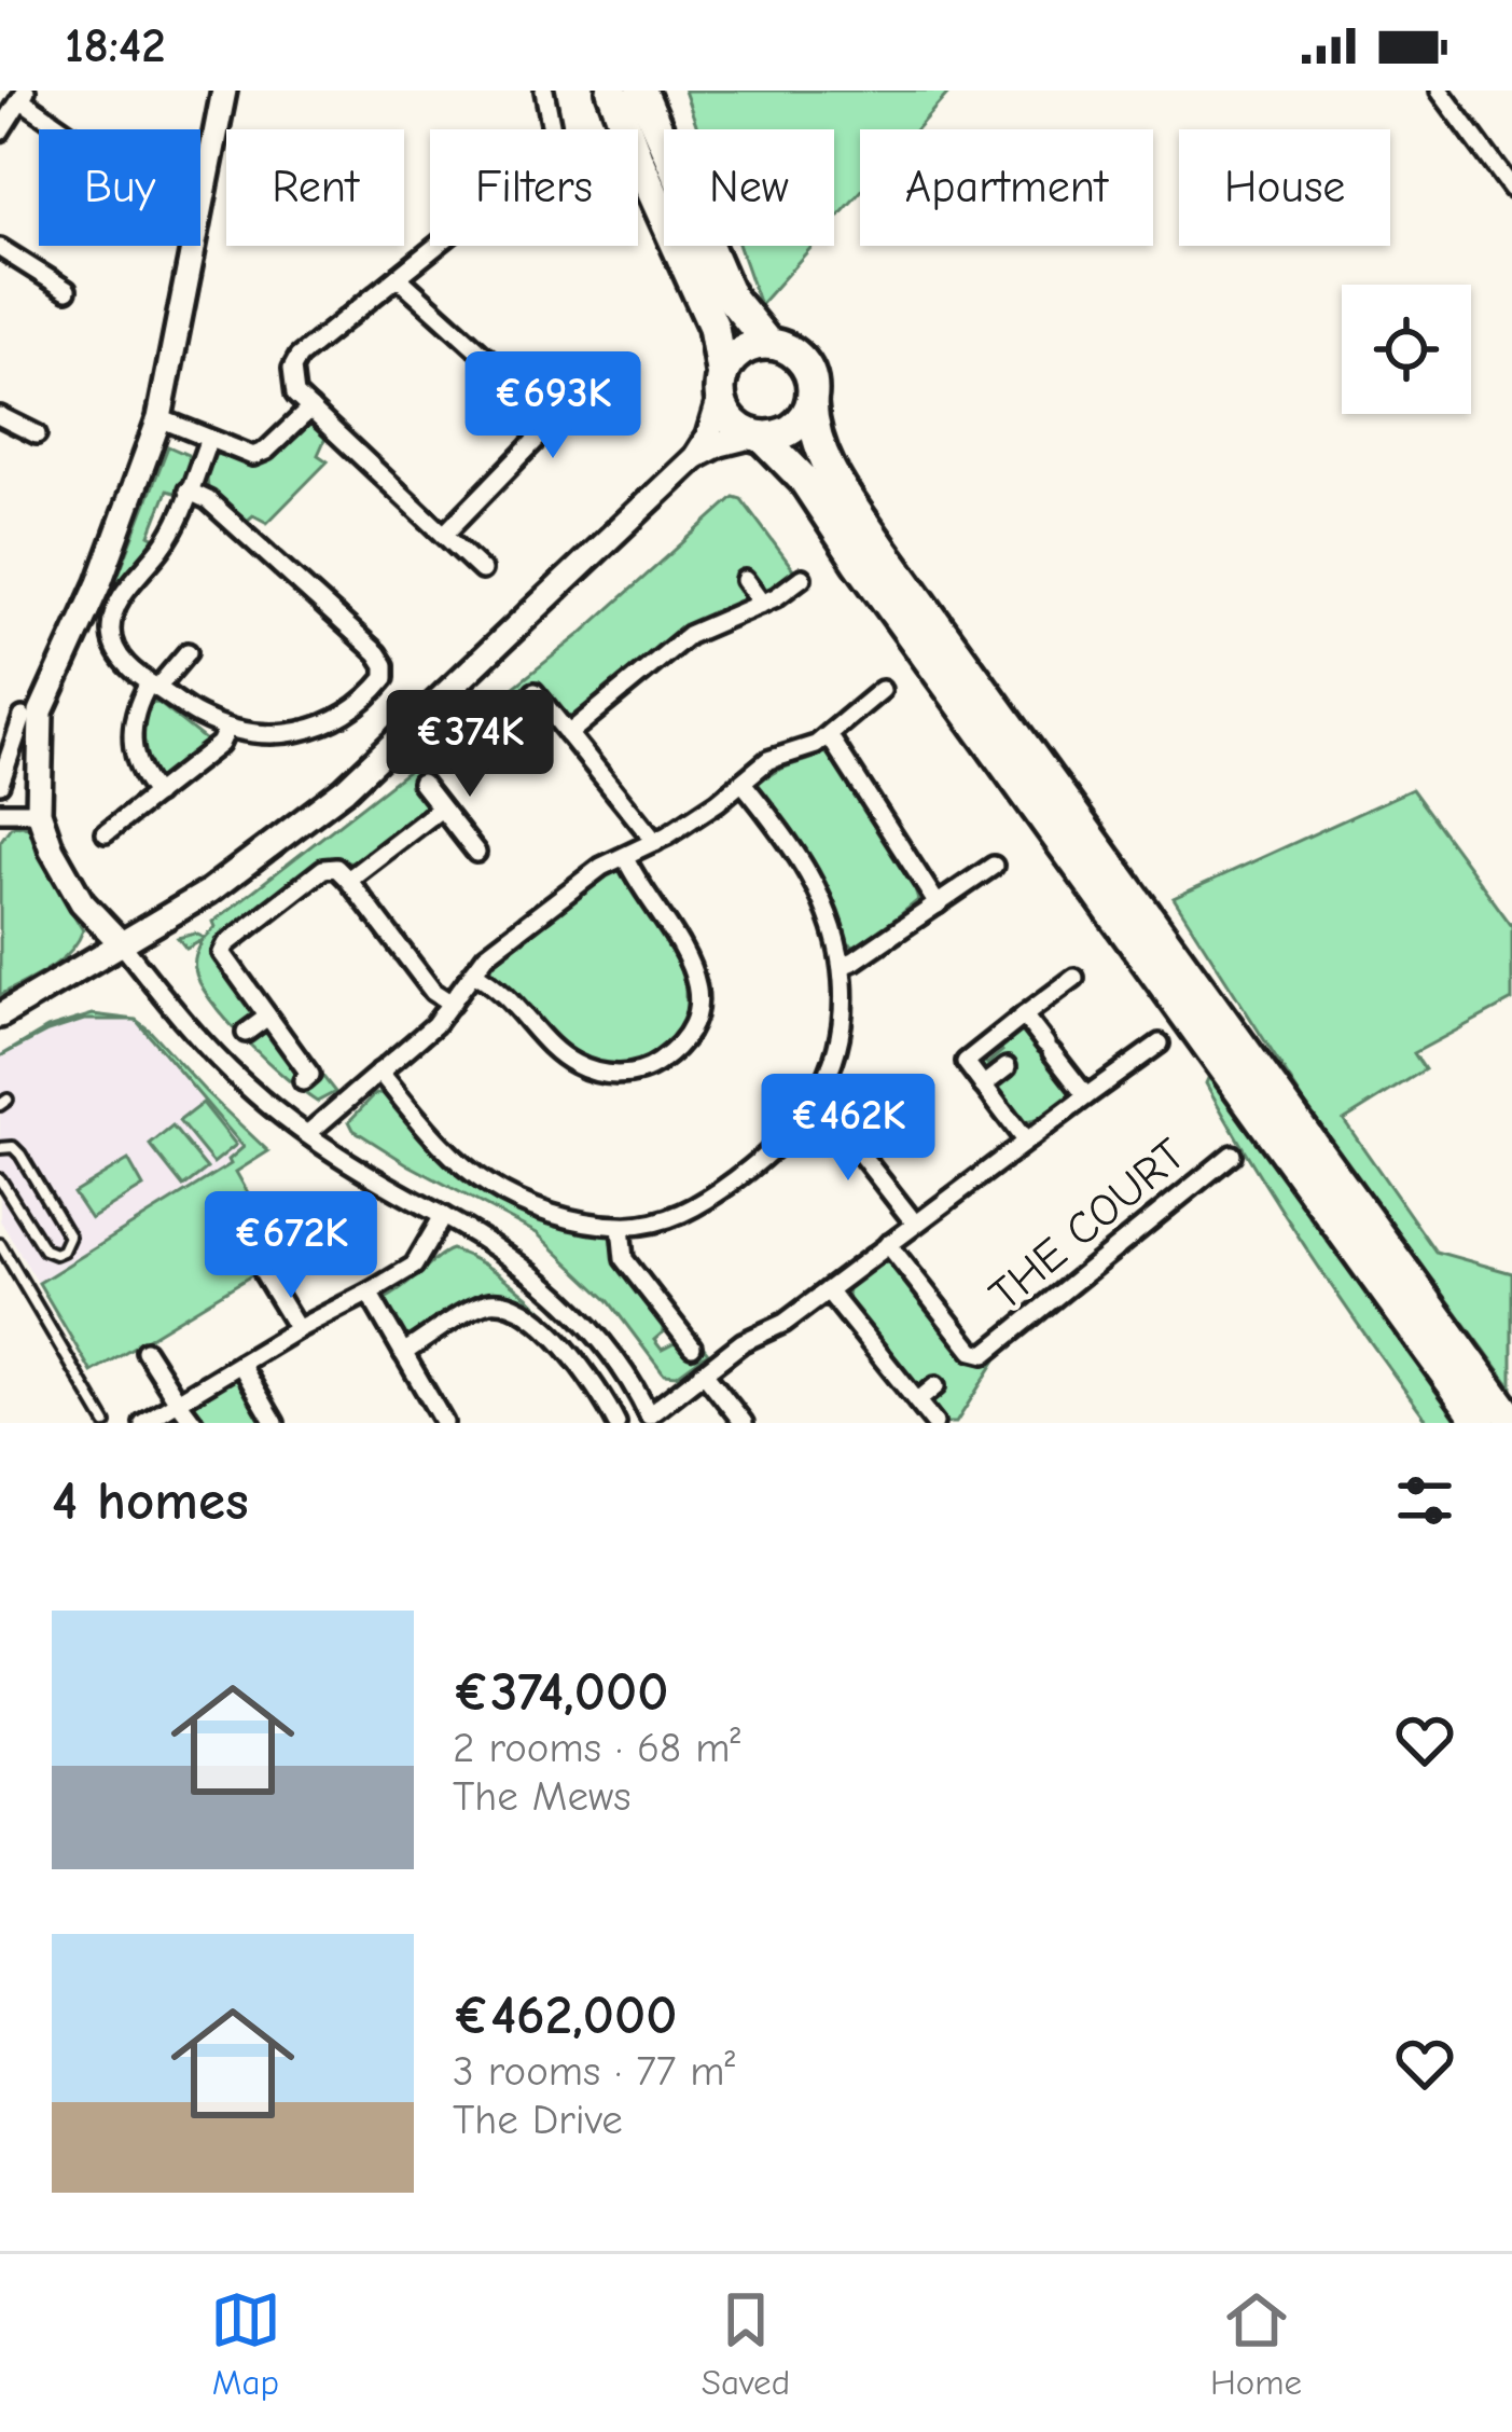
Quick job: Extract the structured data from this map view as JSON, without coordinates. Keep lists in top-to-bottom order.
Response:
{
  "streets": {
    "street": ["THE COURT"]
  },
  "page": {
    "status": "18:42",
    "chip": [
      "Buy",
      "Rent",
      "Filters",
      "New",
      "Apartment",
      "House"
    ],
    "price": [
      "€693K",
      "€374K",
      "€462K",
      "€672K"
    ],
    "heading": "4 homes",
    "list": [
      {
        "name": "€374,000",
        "note": "2 rooms · 68 m² · The Mews"
      },
      {
        "name": "€462,000",
        "note": "3 rooms · 77 m² · The Drive"
      }
    ],
    "tabs": ["Map", "Saved", "Home"]
  }
}
